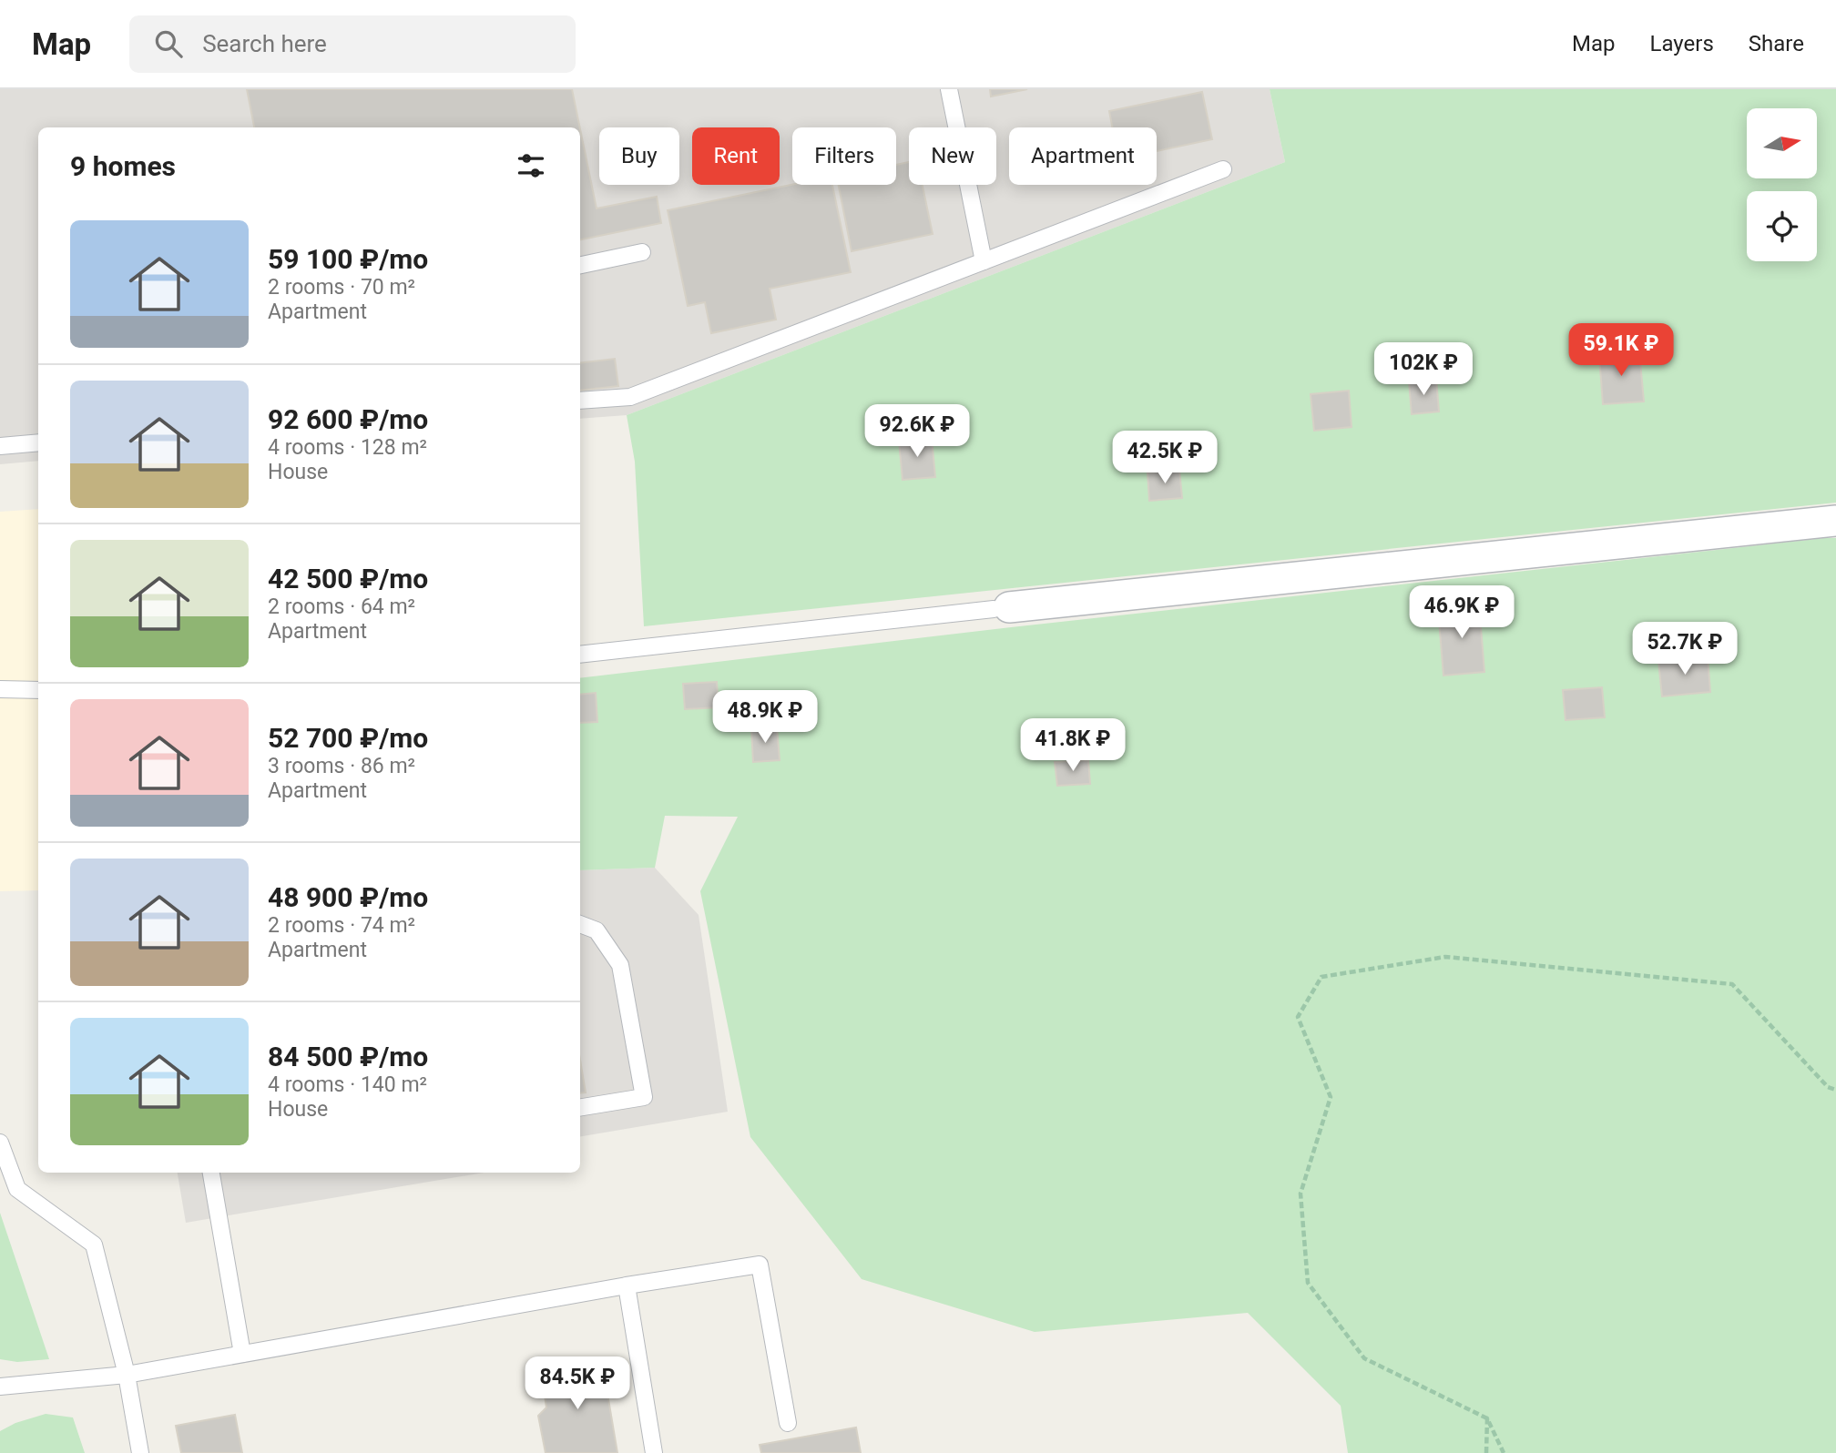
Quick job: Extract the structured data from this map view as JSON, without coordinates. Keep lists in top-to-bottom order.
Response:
{
  "north": "right",
  "page": {
    "header": "Map",
    "search": "Search here",
    "nav": ["Map", "Layers", "Share"],
    "chip": [
      "Buy",
      "Rent",
      "Filters",
      "New",
      "Apartment"
    ],
    "heading": "9 homes",
    "list": [
      {
        "name": "59 100 ₽/mo",
        "note": "2 rooms · 70 m² · Apartment"
      },
      {
        "name": "92 600 ₽/mo",
        "note": "4 rooms · 128 m² · House"
      },
      {
        "name": "42 500 ₽/mo",
        "note": "2 rooms · 64 m² · Apartment"
      },
      {
        "name": "52 700 ₽/mo",
        "note": "3 rooms · 86 m² · Apartment"
      },
      {
        "name": "48 900 ₽/mo",
        "note": "2 rooms · 74 m² · Apartment"
      },
      {
        "name": "84 500 ₽/mo",
        "note": "4 rooms · 140 m² · House"
      }
    ],
    "price": [
      "59.1K ₽",
      "102K ₽",
      "92.6K ₽",
      "42.5K ₽",
      "46.9K ₽",
      "52.7K ₽",
      "48.9K ₽",
      "41.8K ₽",
      "84.5K ₽"
    ]
  }
}
